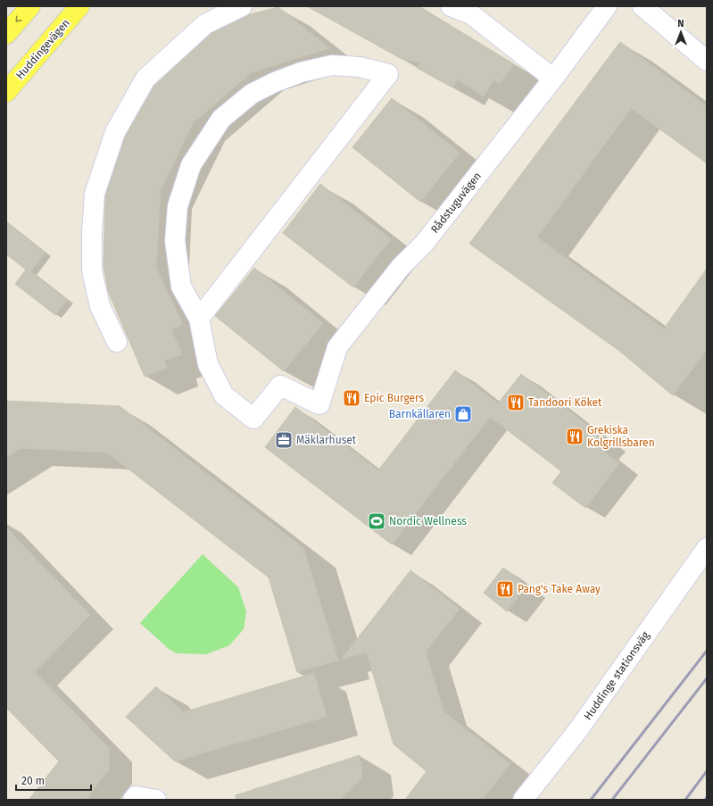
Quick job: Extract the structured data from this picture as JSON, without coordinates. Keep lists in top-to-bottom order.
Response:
{
  "streets": {
    "main road": ["Huddingevägen"],
    "street": ["Rådstuguvägen", "Huddinge stationsväg"]
  },
  "places": {
    "restaurant": [
      "Epic Burgers",
      "Tandoori Köket",
      "Grekiska Kolgrillsbaren",
      "Pang's Take Away"
    ],
    "shop": ["Barnkällaren"],
    "office": ["Mäklarhuset"],
    "sports": ["Nordic Wellness"]
  },
  "scale_bar": "20 m",
  "north": "top"
}
